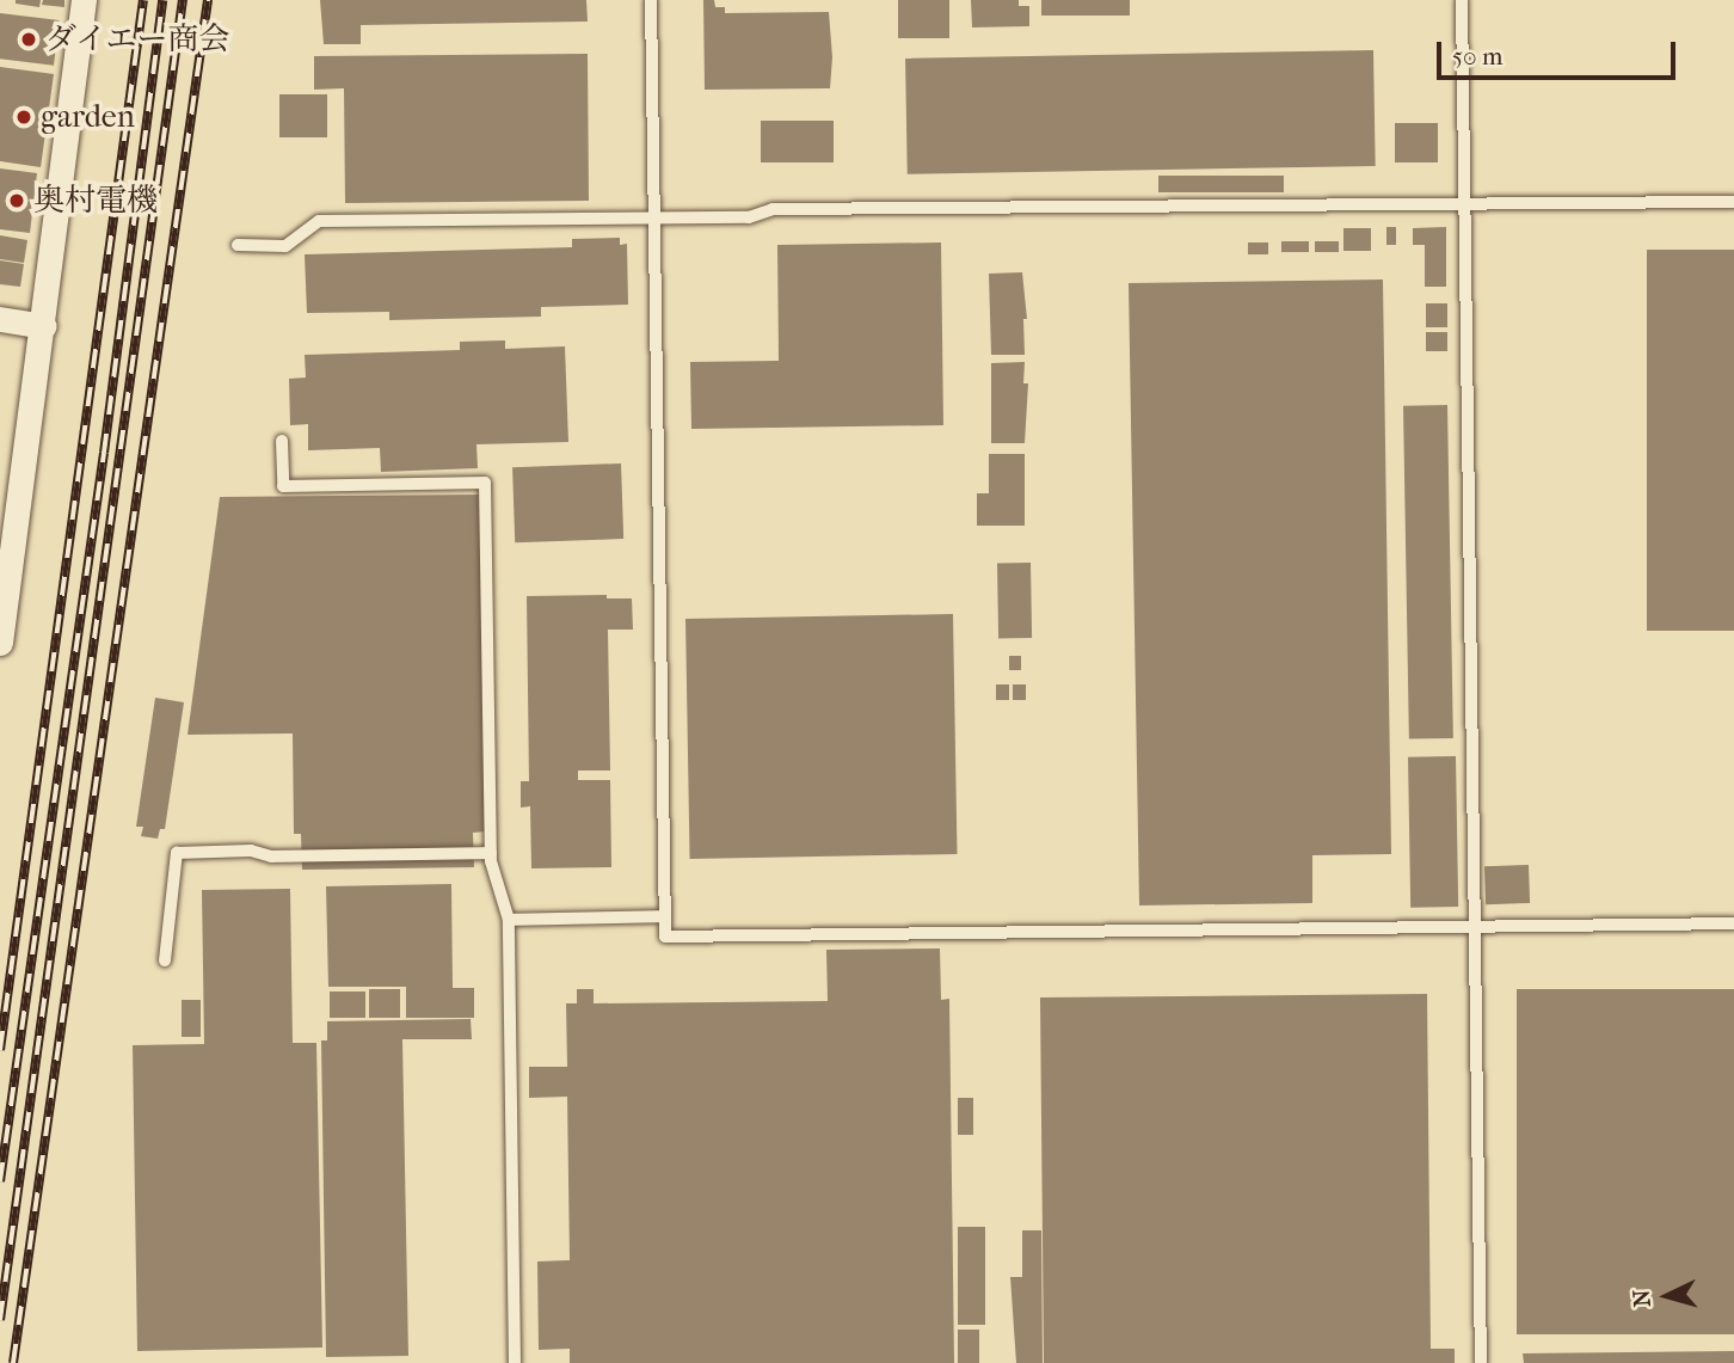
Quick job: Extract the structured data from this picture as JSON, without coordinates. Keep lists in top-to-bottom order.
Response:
{
  "places": ["ダイエー商会", "garden", "奥村電機"],
  "scale_bar": "50 m",
  "north": "left"
}
